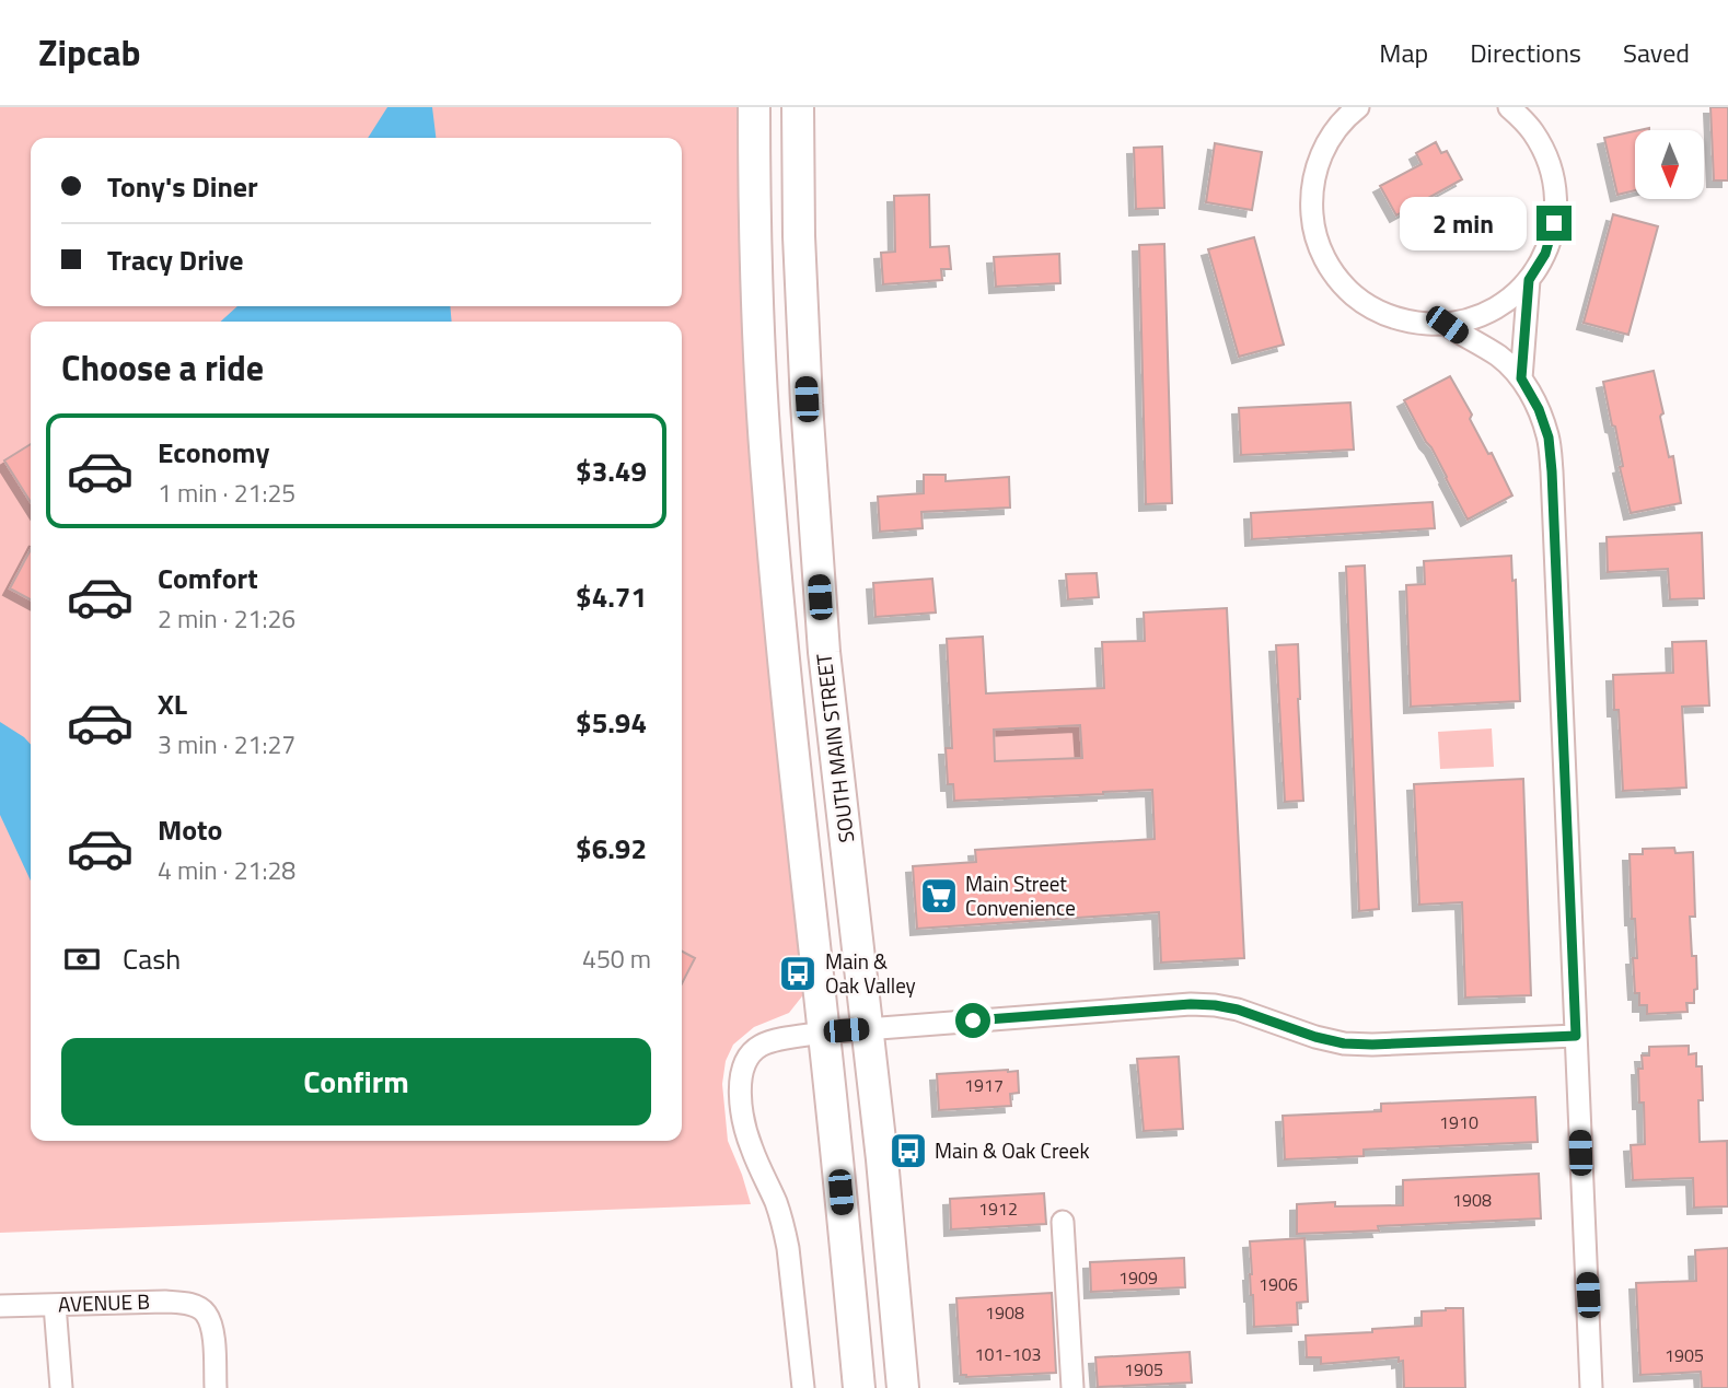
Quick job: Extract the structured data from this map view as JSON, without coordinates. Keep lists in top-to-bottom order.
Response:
{
  "streets": {
    "highway": ["SOUTH MAIN STREET"],
    "street": ["AVENUE B"]
  },
  "places": {
    "supermarket": ["Main Street Convenience"],
    "bus stop": ["Main & Oak Valley", "Main & Oak Creek"]
  },
  "house_numbers": [
    "1917",
    "1910",
    "1908",
    "1912",
    "1909",
    "1906",
    "1908",
    "101-103",
    "1905",
    "1905"
  ],
  "north": "bottom",
  "page": {
    "header": "Zipcab",
    "nav": ["Map", "Directions", "Saved"],
    "banner": ["Tony's Diner", "Tracy Drive"],
    "bubble": "2 min",
    "heading": "Choose a ride",
    "list": [
      {
        "name": "Economy",
        "note": "1 min · 21:25",
        "value": "$3.49"
      },
      {
        "name": "Comfort",
        "note": "2 min · 21:26",
        "value": "$4.71"
      },
      {
        "name": "XL",
        "note": "3 min · 21:27",
        "value": "$5.94"
      },
      {
        "name": "Moto",
        "note": "4 min · 21:28",
        "value": "$6.92"
      }
    ],
    "pay": ["Cash", "450 m"],
    "buttons": "Confirm"
  }
}
